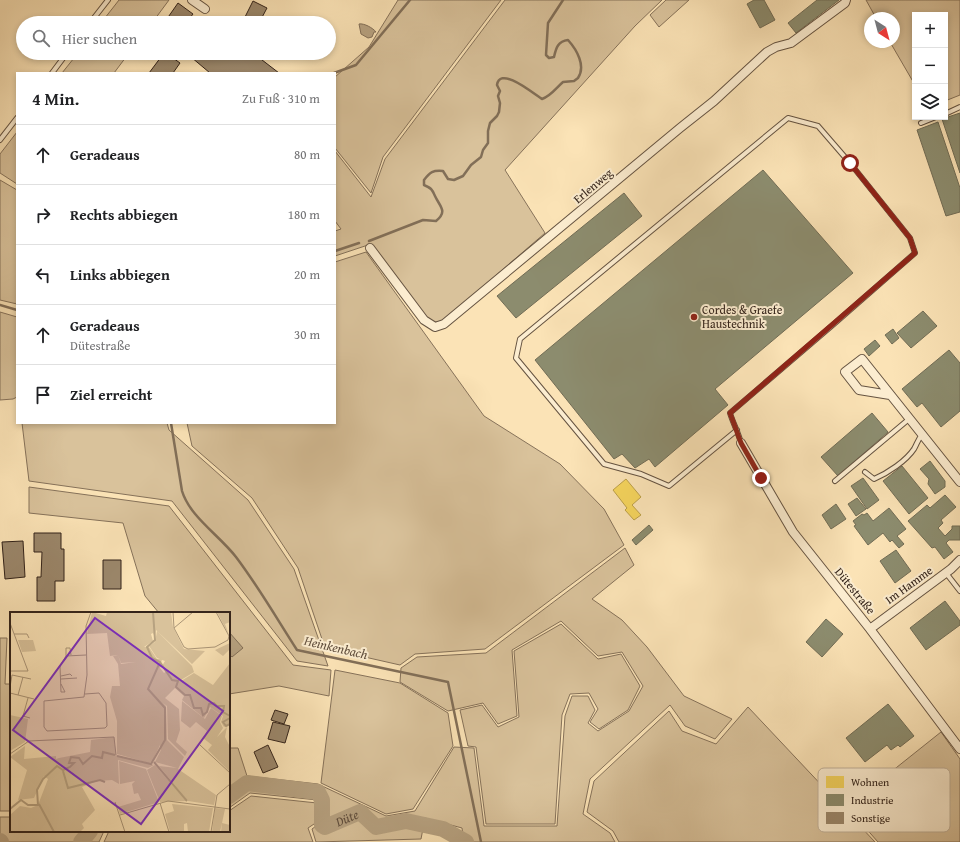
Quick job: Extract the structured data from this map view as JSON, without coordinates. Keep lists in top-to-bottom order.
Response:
{
  "streets": {
    "street": ["Erlenweg", "Im Hamme", "Dütestraße"]
  },
  "crossings": [
    ["Im Hamme", "Dütestraße"]
  ],
  "water": ["Heinkenbach", "Düte"],
  "places": ["Cordes & Graefe Haustechnik"],
  "legend": ["Wohnen", "Industrie", "Sonstige"],
  "north": "bottom right",
  "page": {
    "map_buttons": ["+", "−"],
    "search": "Hier suchen",
    "heading": ["4 Min.", "Zu Fuß · 310 m"],
    "list": [
      ["Geradeaus", "80 m"],
      ["Rechts abbiegen", "180 m"],
      ["Links abbiegen", "20 m"],
      ["Geradeaus", "Dütestraße", "30 m"],
      "Ziel erreicht"
    ]
  }
}
